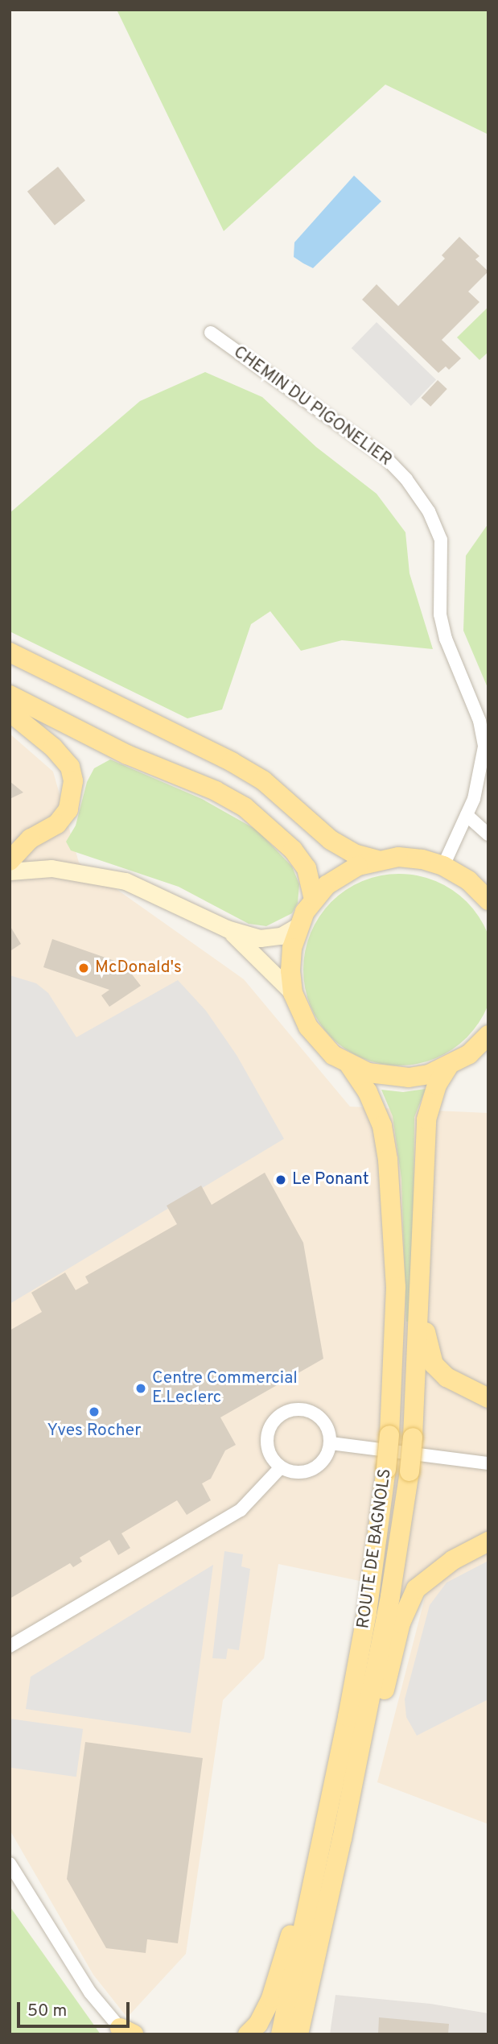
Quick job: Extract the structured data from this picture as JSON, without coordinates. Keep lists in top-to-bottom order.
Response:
{
  "streets": {
    "main road": ["ROUTE DE BAGNOLS"],
    "street": ["CHEMIN DU PIGONELIER"]
  },
  "places": [
    "McDonald's",
    "Le Ponant",
    "Centre Commercial E.Leclerc",
    "Yves Rocher"
  ],
  "scale_bar": "50 m"
}
